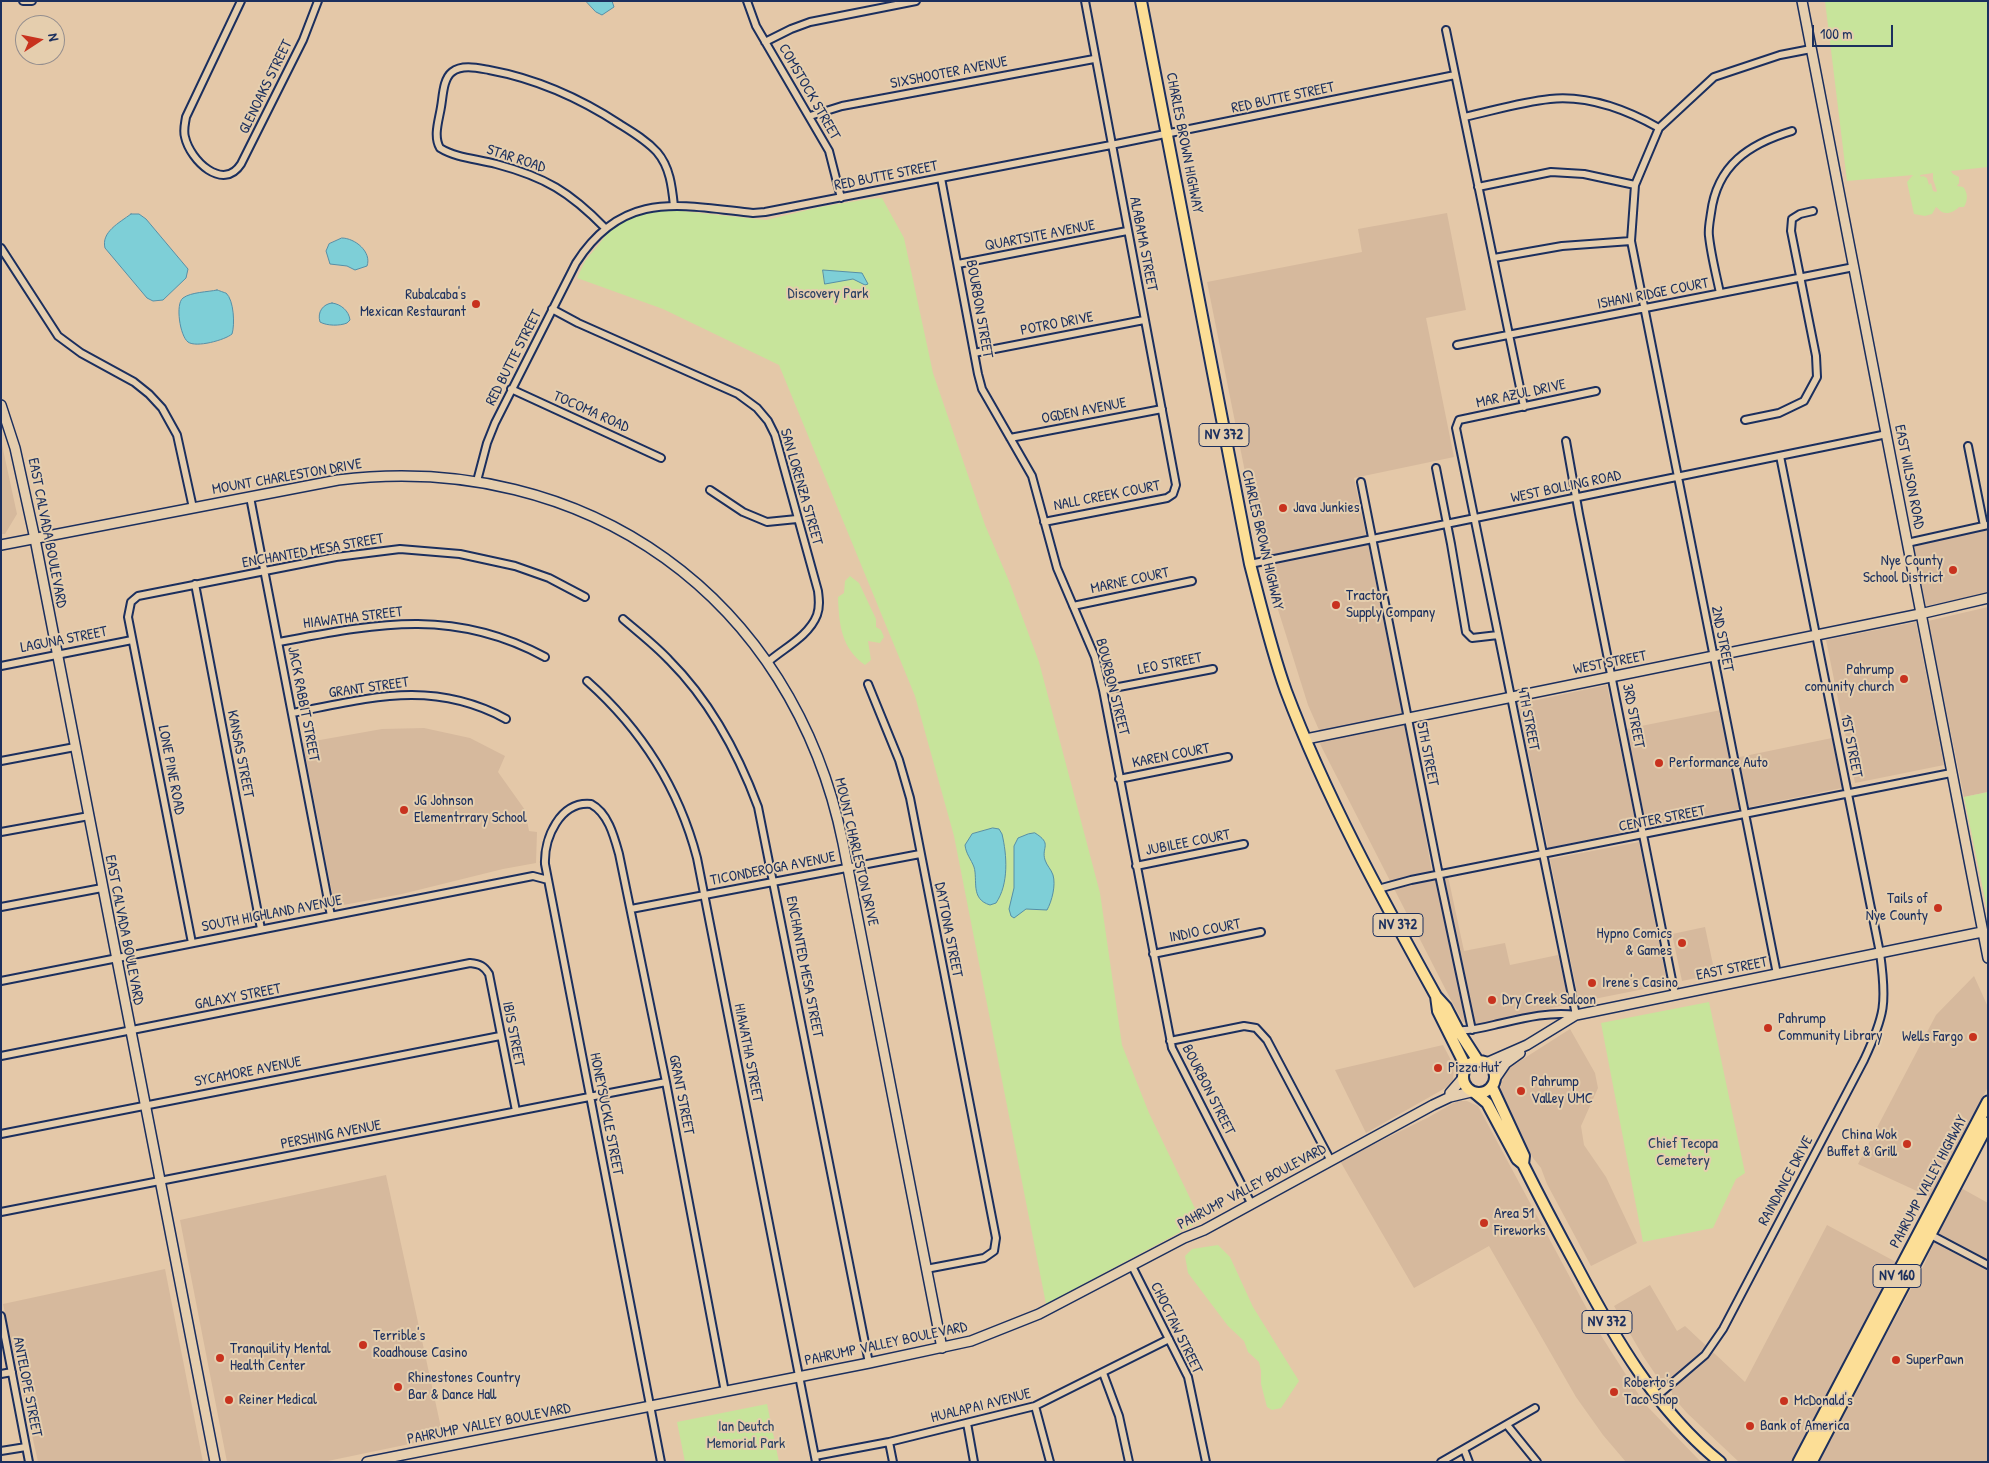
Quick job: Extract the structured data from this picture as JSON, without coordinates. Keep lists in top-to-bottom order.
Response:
{
  "streets": {
    "highway": ["PAHRUMP VALLEY HIGHWAY", "NV 160"],
    "main road": ["CHARLES BROWN HIGHWAY", "NV 372"],
    "street": [
      "SIXSHOOTER AVENUE",
      "GLENOAKS STREET",
      "COMSTOCK STREET",
      "RED BUTTE STREET",
      "STAR ROAD",
      "QUARTSITE AVENUE",
      "ALABAMA STREET",
      "ISHANI RIDGE COURT",
      "BOURBON STREET",
      "POTRO DRIVE",
      "MAR AZUL DRIVE",
      "OGDEN AVENUE",
      "TOCOMA ROAD",
      "MOUNT CHARLESTON DRIVE",
      "EAST WILSON ROAD",
      "SAN LORENZA STREET",
      "WEST BOLLING ROAD",
      "NALL CREEK COURT",
      "EAST CALVADA BOULEVARD",
      "ENCHANTED MESA STREET",
      "MARNE COURT",
      "HIAWATHA STREET",
      "2ND STREET",
      "LAGUNA STREET",
      "WEST STREET",
      "LEO STREET",
      "GRANT STREET",
      "JACK RABBIT STREET",
      "3RD STREET",
      "4TH STREET",
      "1ST STREET",
      "KANSAS STREET",
      "5TH STREET",
      "KAREN COURT",
      "LONE PINE ROAD",
      "CENTER STREET",
      "JUBILEE COURT",
      "TICONDEROGA AVENUE",
      "SOUTH HIGHLAND AVENUE",
      "DAYTONA STREET",
      "INDIO COURT",
      "EAST STREET",
      "GALAXY STREET",
      "IBIS STREET",
      "SYCAMORE AVENUE",
      "HONEYSUCKLE STREET",
      "PERSHING AVENUE",
      "RAINDANCE DRIVE",
      "PAHRUMP VALLEY BOULEVARD",
      "CHOCTAW STREET",
      "ANTELOPE STREET",
      "HUALAPAI AVENUE"
    ]
  },
  "crossings": [
    ["SIXSHOOTER AVENUE", "COMSTOCK STREET"],
    ["SIXSHOOTER AVENUE", "ALABAMA STREET"],
    ["COMSTOCK STREET", "RED BUTTE STREET"],
    ["RED BUTTE STREET", "CHARLES BROWN HIGHWAY"],
    ["RED BUTTE STREET", "STAR ROAD"],
    ["RED BUTTE STREET", "ALABAMA STREET"],
    ["RED BUTTE STREET", "BOURBON STREET"],
    ["RED BUTTE STREET", "TOCOMA ROAD"],
    ["RED BUTTE STREET", "MOUNT CHARLESTON DRIVE"],
    ["RED BUTTE STREET", "SAN LORENZA STREET"],
    ["CHARLES BROWN HIGHWAY", "NV 372"],
    ["CHARLES BROWN HIGHWAY", "WEST BOLLING ROAD"],
    ["CHARLES BROWN HIGHWAY", "WEST STREET"],
    ["CHARLES BROWN HIGHWAY", "CENTER STREET"],
    ["CHARLES BROWN HIGHWAY", "EAST STREET"],
    ["CHARLES BROWN HIGHWAY", "PAHRUMP VALLEY BOULEVARD"],
    ["QUARTSITE AVENUE", "ALABAMA STREET"],
    ["QUARTSITE AVENUE", "BOURBON STREET"],
    ["ALABAMA STREET", "POTRO DRIVE"],
    ["ALABAMA STREET", "OGDEN AVENUE"],
    ["ALABAMA STREET", "NALL CREEK COURT"],
    ["ISHANI RIDGE COURT", "EAST WILSON ROAD"],
    ["ISHANI RIDGE COURT", "2ND STREET"],
    ["BOURBON STREET", "POTRO DRIVE"],
    ["BOURBON STREET", "OGDEN AVENUE"],
    ["BOURBON STREET", "NALL CREEK COURT"],
    ["BOURBON STREET", "MARNE COURT"],
    ["BOURBON STREET", "LEO STREET"],
    ["BOURBON STREET", "KAREN COURT"],
    ["BOURBON STREET", "JUBILEE COURT"],
    ["BOURBON STREET", "INDIO COURT"],
    ["BOURBON STREET", "PAHRUMP VALLEY BOULEVARD"],
    ["MAR AZUL DRIVE", "4TH STREET"],
    ["NV 372", "RAINDANCE DRIVE"],
    ["NV 372", "PAHRUMP VALLEY BOULEVARD"],
    ["MOUNT CHARLESTON DRIVE", "SAN LORENZA STREET"],
    ["MOUNT CHARLESTON DRIVE", "EAST CALVADA BOULEVARD"],
    ["MOUNT CHARLESTON DRIVE", "JACK RABBIT STREET"],
    ["MOUNT CHARLESTON DRIVE", "TICONDEROGA AVENUE"],
    ["MOUNT CHARLESTON DRIVE", "DAYTONA STREET"],
    ["MOUNT CHARLESTON DRIVE", "PAHRUMP VALLEY BOULEVARD"],
    ["EAST WILSON ROAD", "WEST BOLLING ROAD"],
    ["EAST WILSON ROAD", "WEST STREET"],
    ["EAST WILSON ROAD", "CENTER STREET"],
    ["EAST WILSON ROAD", "EAST STREET"],
    ["WEST BOLLING ROAD", "2ND STREET"],
    ["WEST BOLLING ROAD", "3RD STREET"],
    ["WEST BOLLING ROAD", "4TH STREET"],
    ["WEST BOLLING ROAD", "1ST STREET"],
    ["WEST BOLLING ROAD", "5TH STREET"],
    ["EAST CALVADA BOULEVARD", "LAGUNA STREET"],
    ["EAST CALVADA BOULEVARD", "SOUTH HIGHLAND AVENUE"],
    ["EAST CALVADA BOULEVARD", "GALAXY STREET"],
    ["EAST CALVADA BOULEVARD", "SYCAMORE AVENUE"],
    ["EAST CALVADA BOULEVARD", "PERSHING AVENUE"],
    ["ENCHANTED MESA STREET", "JACK RABBIT STREET"],
    ["ENCHANTED MESA STREET", "KANSAS STREET"],
    ["ENCHANTED MESA STREET", "LONE PINE ROAD"],
    ["ENCHANTED MESA STREET", "TICONDEROGA AVENUE"],
    ["ENCHANTED MESA STREET", "PAHRUMP VALLEY BOULEVARD"],
    ["HIAWATHA STREET", "JACK RABBIT STREET"],
    ["HIAWATHA STREET", "TICONDEROGA AVENUE"],
    ["HIAWATHA STREET", "PAHRUMP VALLEY BOULEVARD"],
    ["HIAWATHA STREET", "HUALAPAI AVENUE"],
    ["2ND STREET", "WEST STREET"],
    ["2ND STREET", "CENTER STREET"],
    ["2ND STREET", "EAST STREET"],
    ["LAGUNA STREET", "LONE PINE ROAD"],
    ["WEST STREET", "3RD STREET"],
    ["WEST STREET", "4TH STREET"],
    ["WEST STREET", "1ST STREET"],
    ["WEST STREET", "5TH STREET"],
    ["GRANT STREET", "JACK RABBIT STREET"],
    ["GRANT STREET", "TICONDEROGA AVENUE"],
    ["GRANT STREET", "HONEYSUCKLE STREET"],
    ["GRANT STREET", "PERSHING AVENUE"],
    ["GRANT STREET", "PAHRUMP VALLEY BOULEVARD"],
    ["JACK RABBIT STREET", "SOUTH HIGHLAND AVENUE"],
    ["3RD STREET", "CENTER STREET"],
    ["3RD STREET", "EAST STREET"],
    ["4TH STREET", "CENTER STREET"],
    ["4TH STREET", "EAST STREET"],
    ["1ST STREET", "CENTER STREET"],
    ["1ST STREET", "EAST STREET"],
    ["1ST STREET", "RAINDANCE DRIVE"],
    ["KANSAS STREET", "SOUTH HIGHLAND AVENUE"],
    ["5TH STREET", "CENTER STREET"],
    ["5TH STREET", "EAST STREET"],
    ["LONE PINE ROAD", "SOUTH HIGHLAND AVENUE"],
    ["TICONDEROGA AVENUE", "DAYTONA STREET"],
    ["SOUTH HIGHLAND AVENUE", "HONEYSUCKLE STREET"],
    ["EAST STREET", "RAINDANCE DRIVE"],
    ["GALAXY STREET", "IBIS STREET"],
    ["IBIS STREET", "SYCAMORE AVENUE"],
    ["IBIS STREET", "PERSHING AVENUE"],
    ["HONEYSUCKLE STREET", "PERSHING AVENUE"],
    ["HONEYSUCKLE STREET", "PAHRUMP VALLEY BOULEVARD"],
    ["PAHRUMP VALLEY BOULEVARD", "CHOCTAW STREET"],
    ["CHOCTAW STREET", "HUALAPAI AVENUE"]
  ],
  "parks": ["Discovery Park", "Chief Tecopa Cemetery", "Ian Deutch Memorial Park"],
  "places": [
    "Rubalcaba's Mexican Restaurant",
    "Java Junkies",
    "Nye County School District",
    "Tractor Supply Company",
    "Pahrump comunity church",
    "Performance Auto",
    "JG Johnson Elementrrary School",
    "Tails of Nye County",
    "Hypno Comics & Games",
    "Irene's Casino",
    "Dry Creek Saloon",
    "Pahrump Community Library",
    "Wells Fargo",
    "Pizza Hut",
    "Pahrump Valley UMC",
    "China Wok Buffet & Grill",
    "Area 51 Fireworks",
    "Terrible's Roadhouse Casino",
    "Tranquility Mental Health Center",
    "SuperPawn",
    "Rhinestones Country Bar & Dance Hall",
    "Roberto's Taco Shop",
    "Reiner Medical",
    "McDonald's",
    "Bank of America"
  ],
  "scale_bar": "100 m",
  "north": "right"
}
